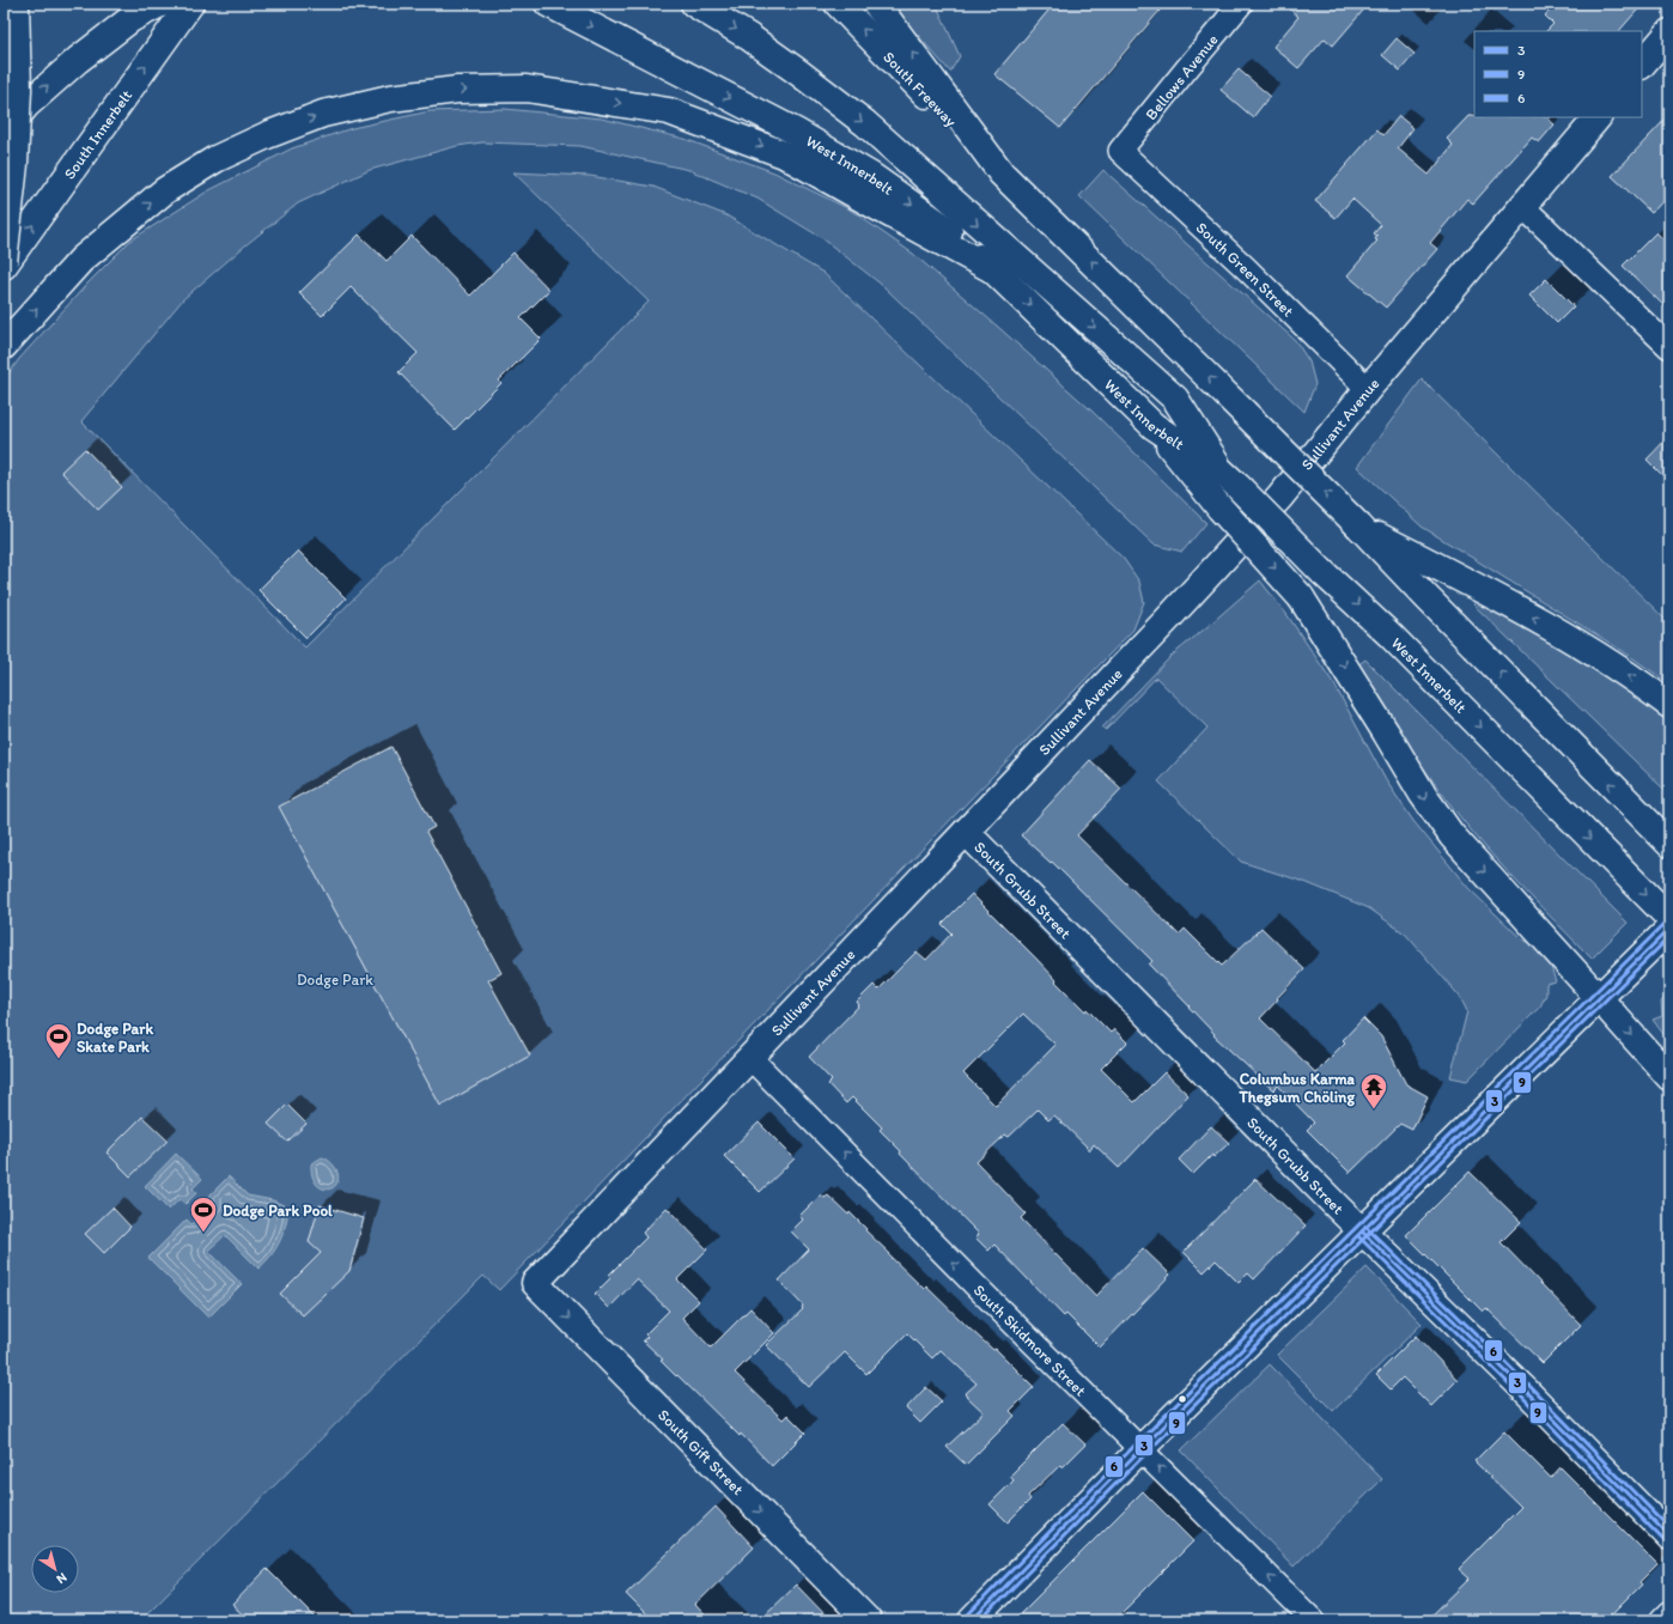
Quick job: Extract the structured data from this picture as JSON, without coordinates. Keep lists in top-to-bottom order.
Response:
{
  "streets": {
    "main road": [
      "South Freeway",
      "South Innerbelt",
      "West Innerbelt",
      "Sullivant Avenue",
      "South Grubb Street",
      "South Gift Street"
    ],
    "street": ["Bellows Avenue", "South Green Street", "South Skidmore Street"]
  },
  "crossings": [
    ["Bellows Avenue", "South Green Street"],
    ["South Green Street", "Sullivant Avenue"],
    ["Sullivant Avenue", "South Grubb Street"],
    ["Sullivant Avenue", "South Skidmore Street"],
    ["Sullivant Avenue", "South Gift Street"]
  ],
  "one_way": ["South Skidmore Street", "South Gift Street"],
  "parks": ["Dodge Park"],
  "places": {
    "sports": ["Dodge Park Skate Park", "Dodge Park Pool"],
    "temple": ["Columbus Karma Thegsum Chöling"]
  },
  "lines": ["transit line 6", "transit line 3", "transit line 9"],
  "legend": ["3", "9", "6"],
  "north": "bottom right"
}
